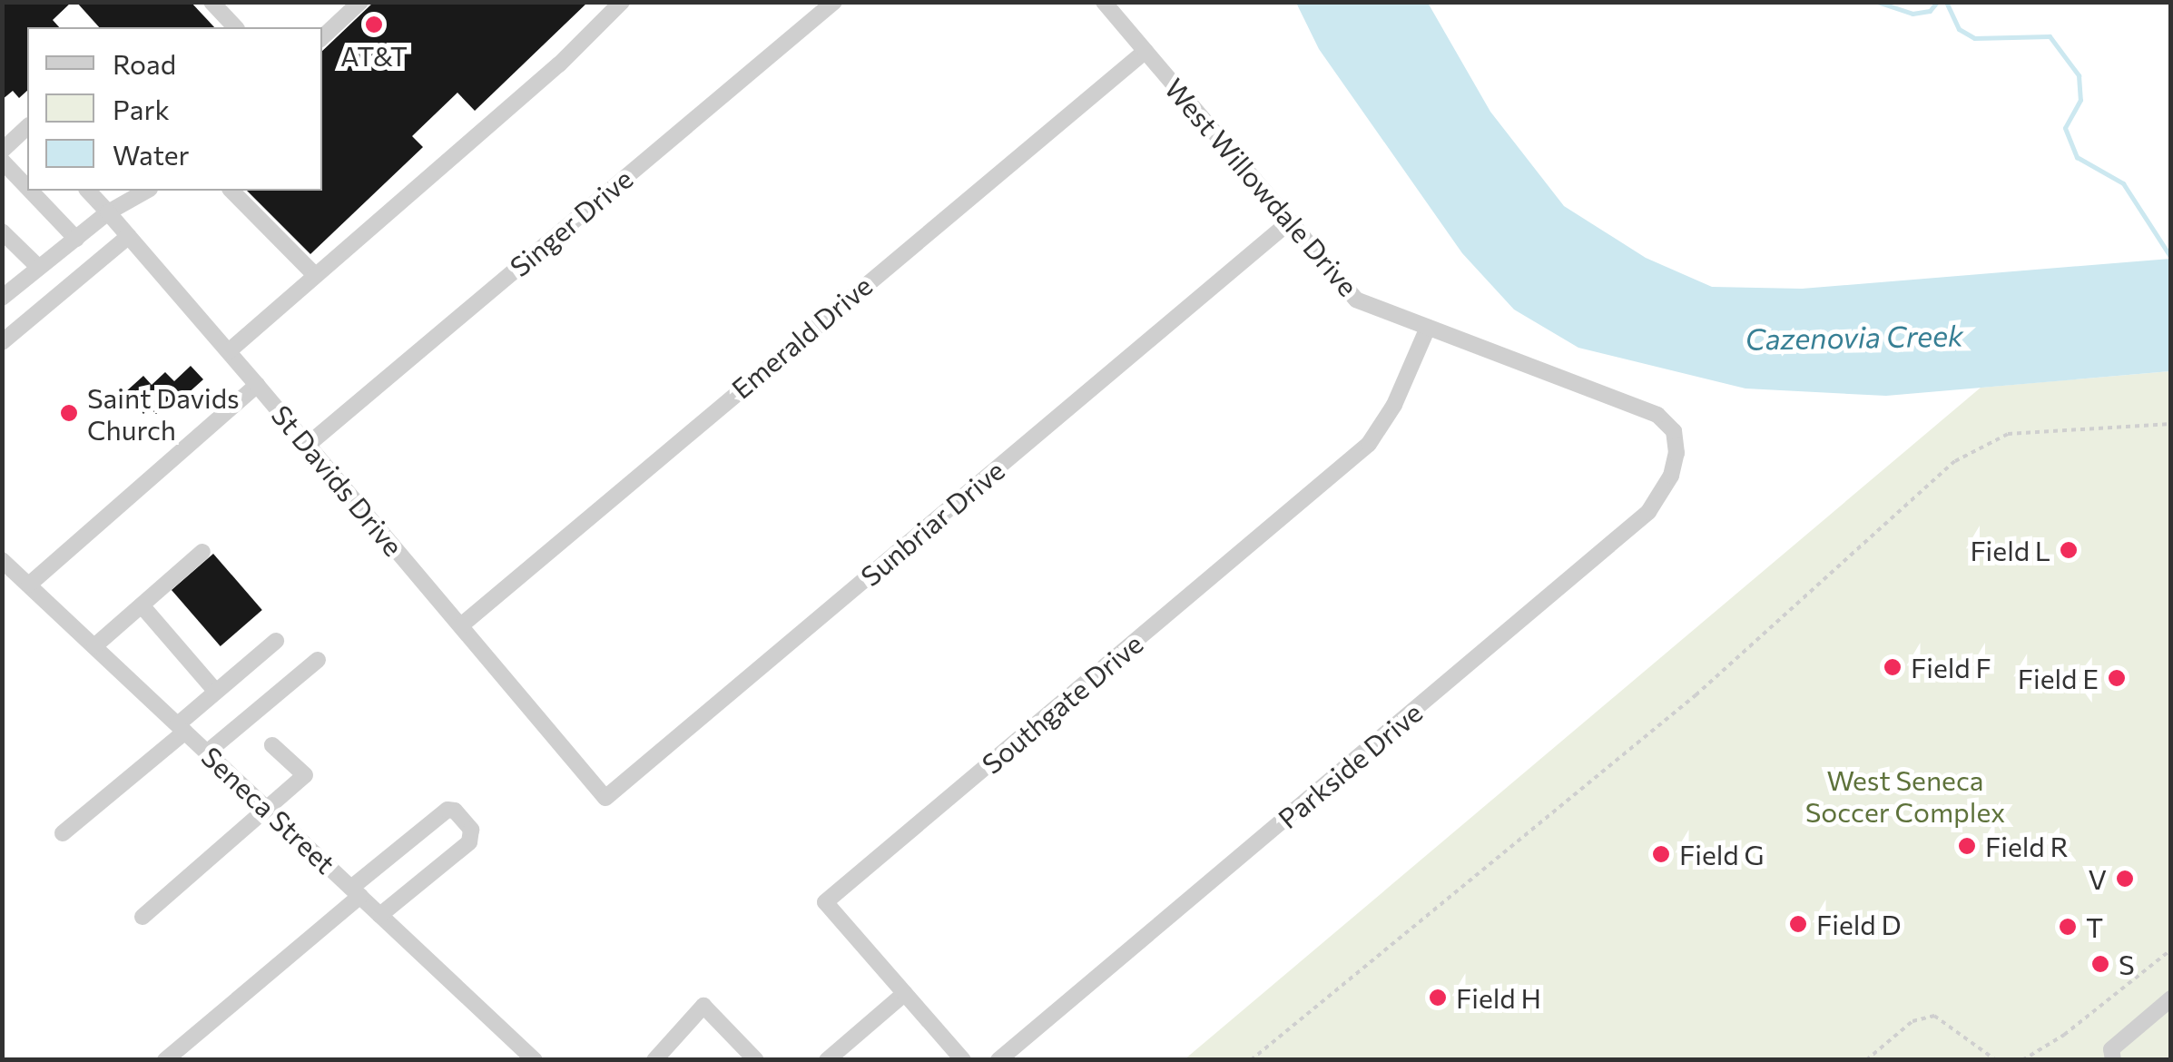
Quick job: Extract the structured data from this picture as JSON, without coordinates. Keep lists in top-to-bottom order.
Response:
{
  "streets": {
    "street": [
      "West Willowdale Drive",
      "Singer Drive",
      "Emerald Drive",
      "St Davids Drive",
      "Sunbriar Drive",
      "Southgate Drive",
      "Parkside Drive",
      "Seneca Street"
    ]
  },
  "crossings": [
    ["West Willowdale Drive", "Emerald Drive"],
    ["West Willowdale Drive", "Sunbriar Drive"],
    ["West Willowdale Drive", "Southgate Drive"],
    ["West Willowdale Drive", "Parkside Drive"],
    ["Singer Drive", "St Davids Drive"],
    ["Emerald Drive", "St Davids Drive"],
    ["St Davids Drive", "Sunbriar Drive"],
    ["St Davids Drive", "Seneca Street"]
  ],
  "water": ["Cazenovia Creek"],
  "parks": ["West Seneca Soccer Complex"],
  "places": [
    "AT&T",
    "Saint Davids Church",
    "Field L",
    "Field F",
    "Field E",
    "Field R",
    "Field G",
    "V",
    "Field D",
    "T",
    "S",
    "Field H"
  ],
  "legend": ["Road", "Park", "Water"]
}
